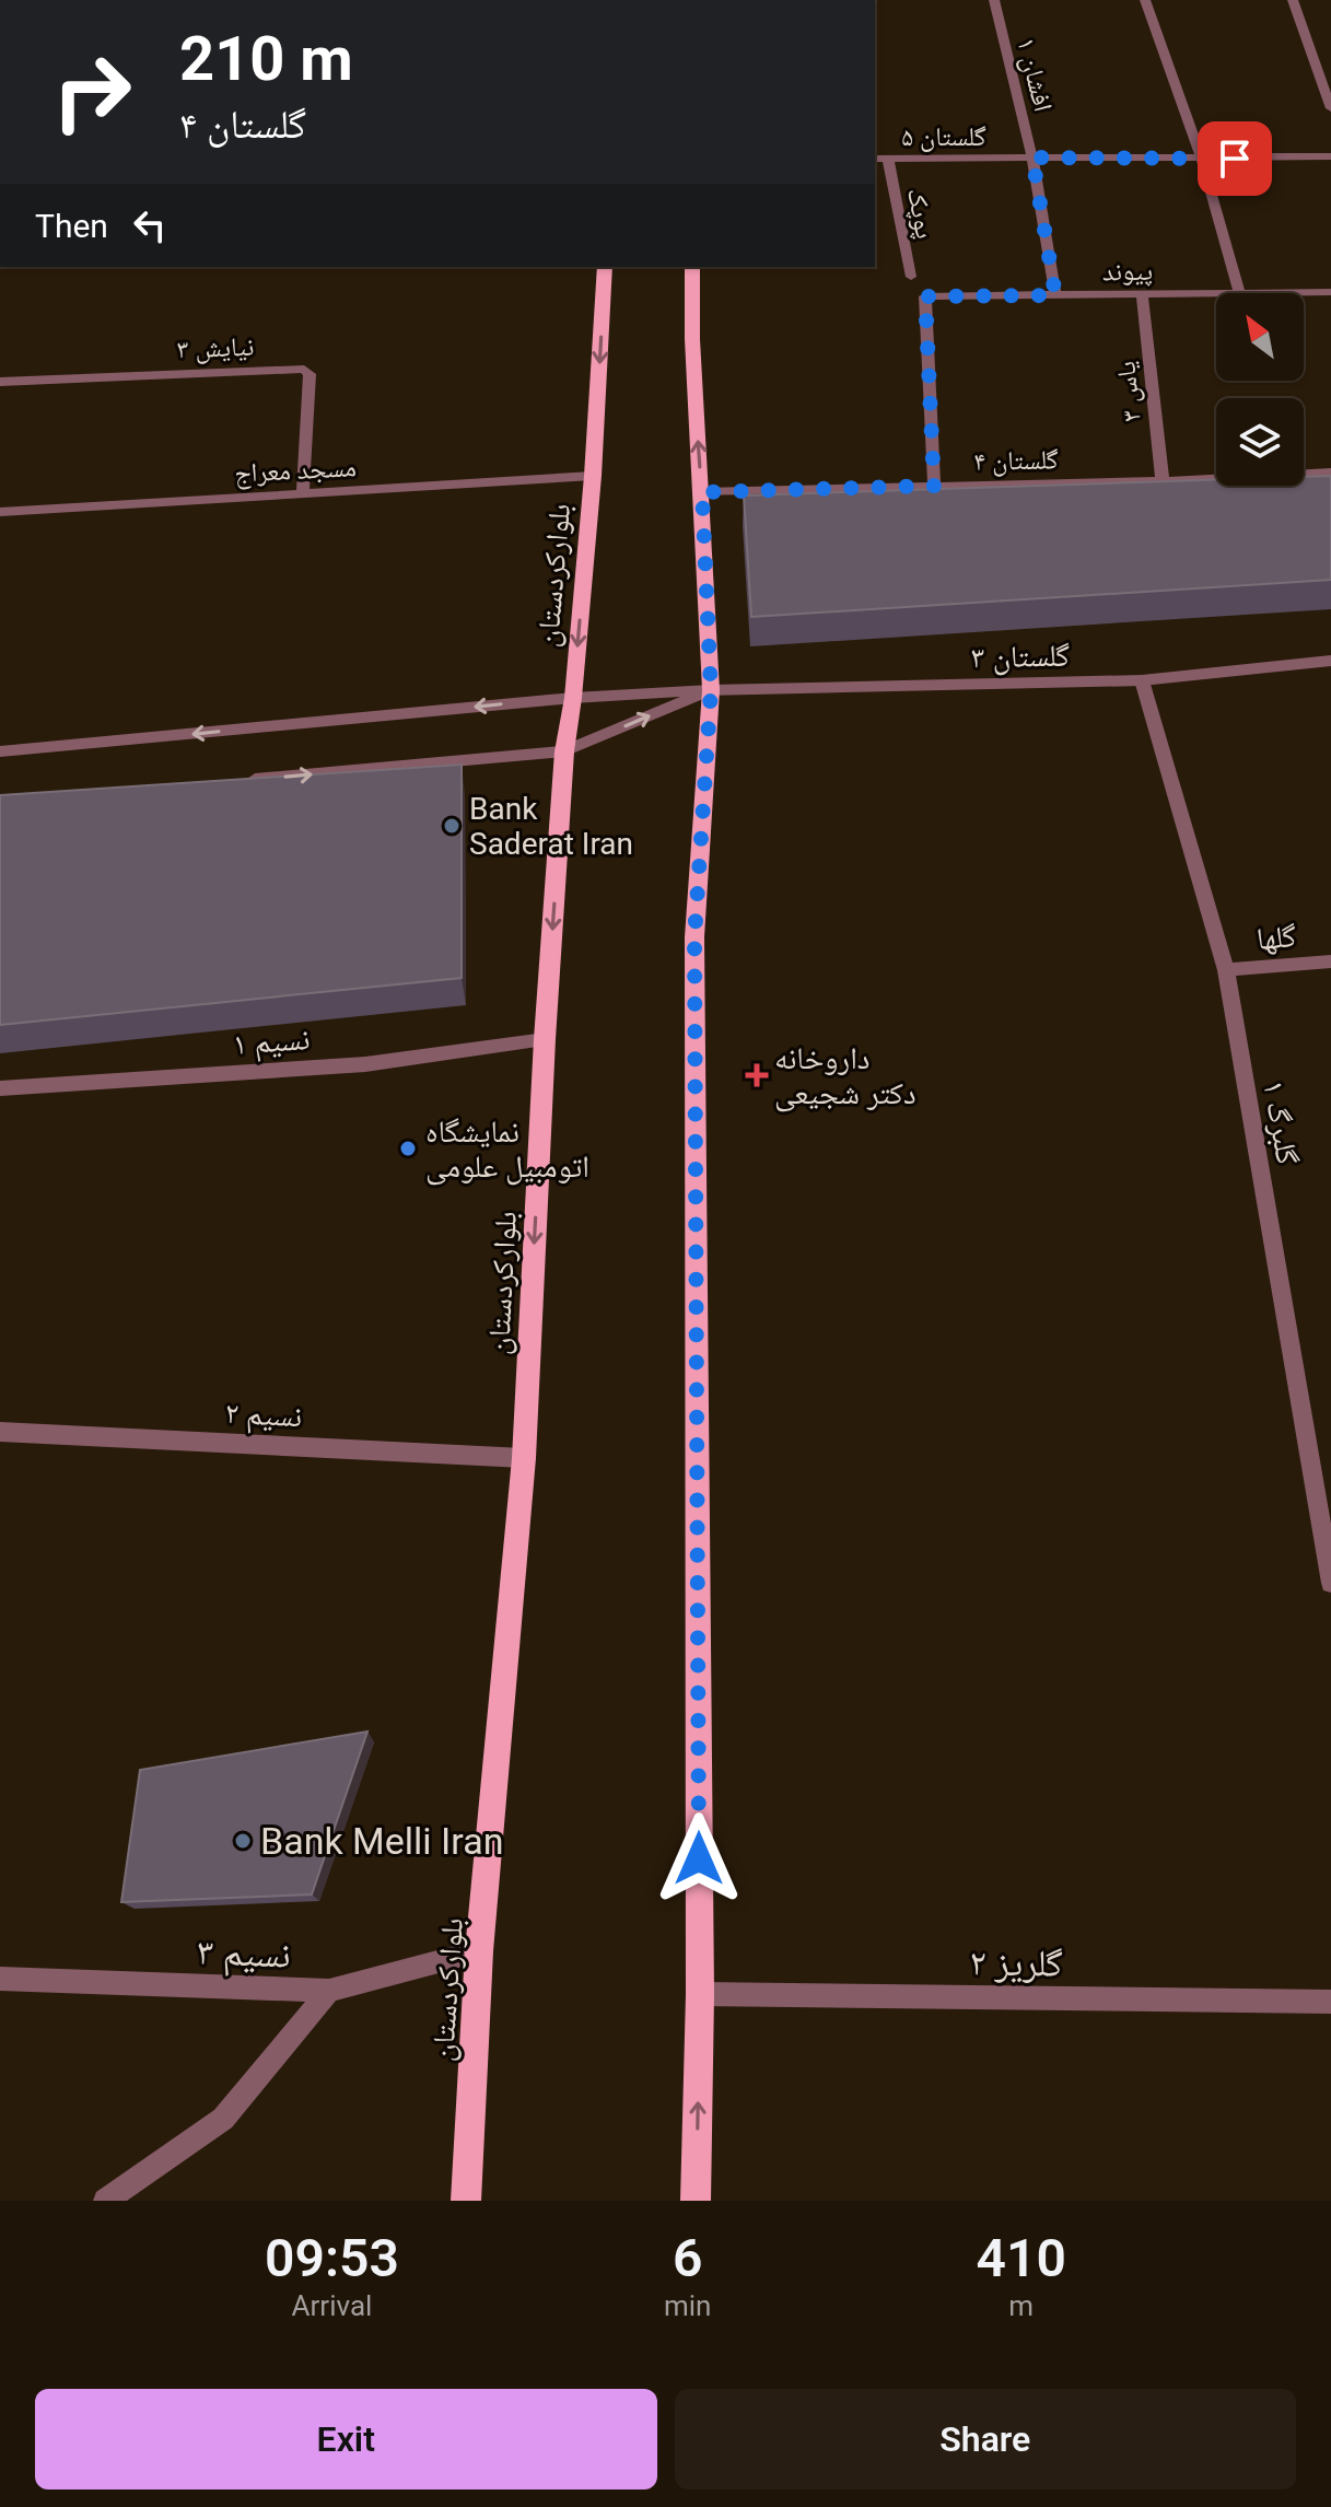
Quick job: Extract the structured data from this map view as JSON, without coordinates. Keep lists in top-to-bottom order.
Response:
{
  "streets": {
    "main road": ["بلوارکردستان"],
    "street": [
      "افشان ۱",
      "گلستان ۵",
      "پوپک",
      "پیوند",
      "نیایش ۳",
      "یاس ۳",
      "گلستان ۴",
      "مسجد معراج",
      "گلستان ۳",
      "گلها",
      "نسیم ۱",
      "گلبرگ ۱",
      "نسیم ۲",
      "نسیم ۳",
      "گلریز ۲"
    ]
  },
  "crossings": [
    ["افشان ۱", "گلستان ۵"],
    ["افشان ۱", "پیوند"],
    ["گلستان ۵", "پوپک"],
    ["پیوند", "یاس ۳"],
    ["پیوند", "گلستان ۴"],
    ["نیایش ۳", "مسجد معراج"],
    ["یاس ۳", "گلستان ۴"],
    ["مسجد معراج", "بلوارکردستان"],
    ["بلوارکردستان", "گلستان ۳"],
    ["بلوارکردستان", "نسیم ۱"],
    ["بلوارکردستان", "نسیم ۲"],
    ["بلوارکردستان", "نسیم ۳"],
    ["گلستان ۳", "گلبرگ ۱"],
    ["گلها", "گلبرگ ۱"]
  ],
  "places": {
    "other": ["Bank Saderat Iran", "نمایشگاه اتومبیل علومی", "Bank Melli Iran"],
    "health": ["داروخانه دکتر شجیعی"]
  },
  "north": "top left",
  "page": {
    "turn": ["210 m", "گلستان ۴"],
    "then": "Then",
    "eta": [
      "09:53",
      "Arrival",
      "6",
      "min",
      "410",
      "m"
    ],
    "buttons": ["Exit", "Share"]
  }
}
